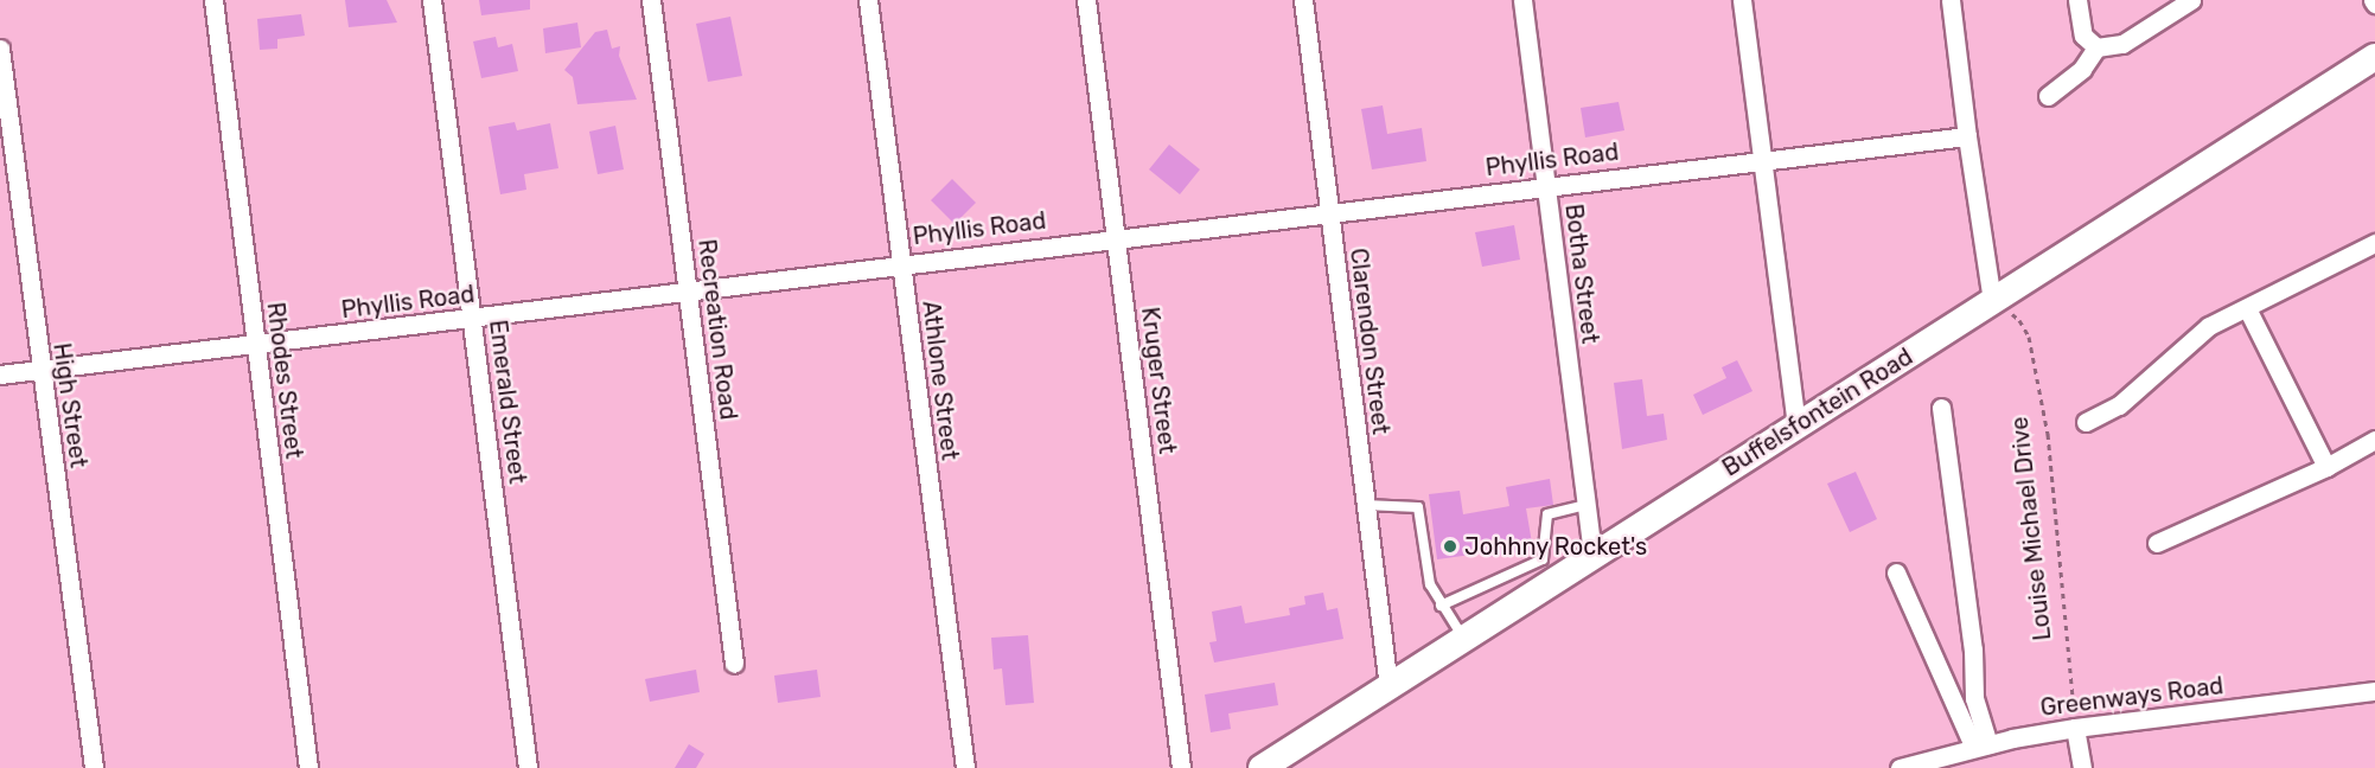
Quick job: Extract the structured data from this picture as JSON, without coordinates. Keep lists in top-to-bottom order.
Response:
{
  "streets": {
    "main road": ["Buffelsfontein Road"],
    "street": [
      "Phyllis Road",
      "Botha Street",
      "Recreation Road",
      "Clarendon Street",
      "Rhodes Street",
      "Athlone Street",
      "Kruger Street",
      "Emerald Street",
      "High Street",
      "Greenways Road"
    ],
    "path": ["Louise Michael Drive"]
  },
  "crossings": [
    ["Phyllis Road", "Botha Street"],
    ["Phyllis Road", "Recreation Road"],
    ["Phyllis Road", "Clarendon Street"],
    ["Phyllis Road", "Rhodes Street"],
    ["Phyllis Road", "Athlone Street"],
    ["Phyllis Road", "Kruger Street"],
    ["Phyllis Road", "Emerald Street"],
    ["Phyllis Road", "High Street"],
    ["Botha Street", "Buffelsfontein Road"],
    ["Clarendon Street", "Buffelsfontein Road"],
    ["Buffelsfontein Road", "Louise Michael Drive"],
    ["Louise Michael Drive", "Greenways Road"]
  ],
  "places": ["Johhny Rocket's"]
}
